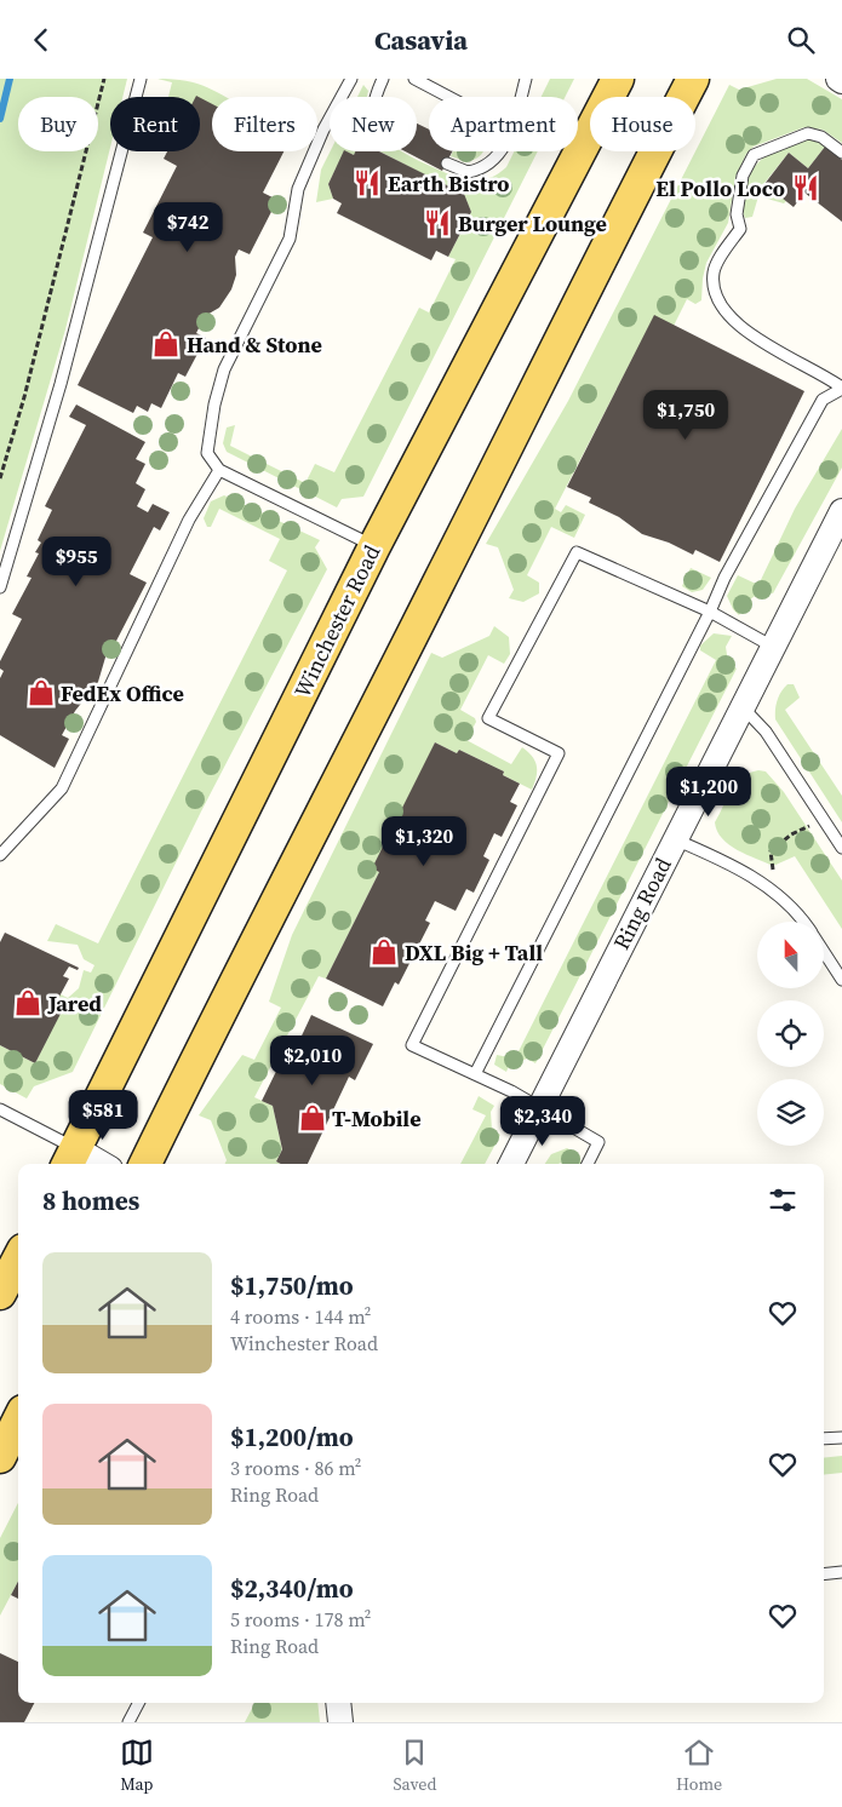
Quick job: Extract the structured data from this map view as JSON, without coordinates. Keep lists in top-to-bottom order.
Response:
{
  "streets": {
    "main road": ["Winchester Road"],
    "street": ["Ring Road"]
  },
  "places": {
    "restaurant": ["Earth Bistro", "El Pollo Loco", "Burger Lounge"],
    "shop": [
      "Hand & Stone",
      "FedEx Office",
      "DXL Big + Tall",
      "Jared",
      "T-Mobile"
    ]
  },
  "north": "top",
  "page": {
    "header": "Casavia",
    "chip": [
      "Buy",
      "Rent",
      "Filters",
      "New",
      "Apartment",
      "House"
    ],
    "price": [
      "$742",
      "$1,750",
      "$955",
      "$1,200",
      "$1,320",
      "$2,010",
      "$581",
      "$2,340"
    ],
    "heading": "8 homes",
    "list": [
      {
        "name": "$1,750/mo",
        "note": "4 rooms · 144 m² · Winchester Road"
      },
      {
        "name": "$1,200/mo",
        "note": "3 rooms · 86 m² · Ring Road"
      },
      {
        "name": "$2,340/mo",
        "note": "5 rooms · 178 m² · Ring Road"
      }
    ],
    "tabs": ["Map", "Saved", "Home"]
  }
}
